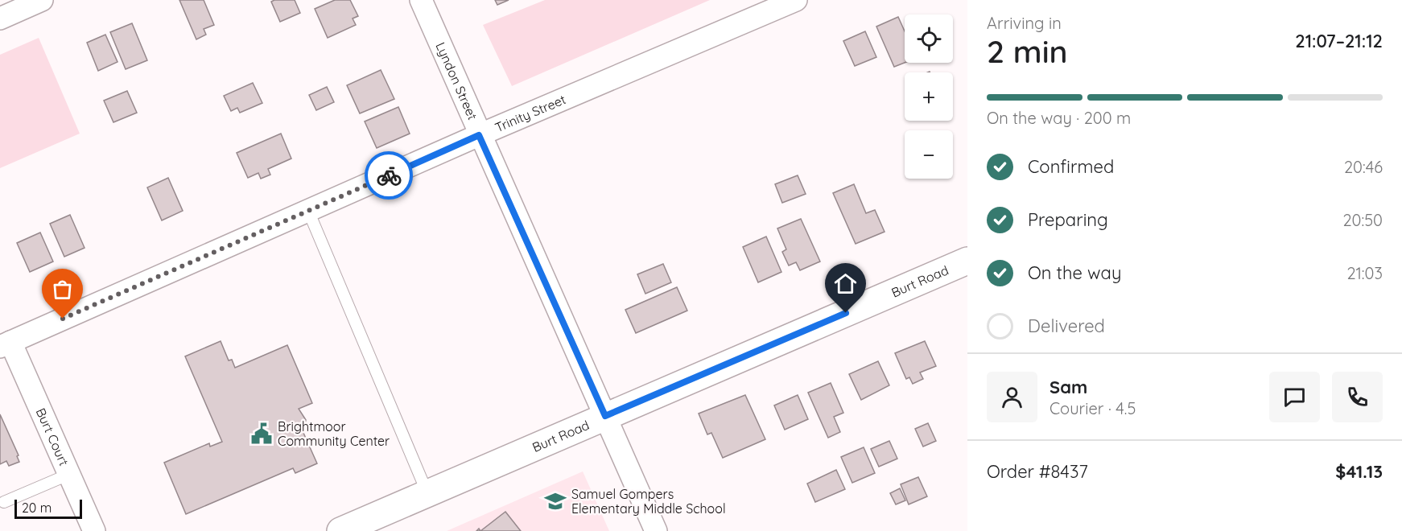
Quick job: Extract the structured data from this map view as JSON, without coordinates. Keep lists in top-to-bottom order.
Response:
{
  "streets": {
    "street": [
      "Lyndon Street",
      "Trinity Street",
      "Burt Road",
      "Burt Court"
    ]
  },
  "crossings": [
    ["Lyndon Street", "Trinity Street"],
    ["Lyndon Street", "Burt Road"],
    ["Trinity Street", "Burt Court"]
  ],
  "places": {
    "public building": ["Brightmoor Community Center"],
    "school or university": ["Samuel Gompers Elementary Middle School"]
  },
  "scale_bar": "20 m",
  "page": {
    "heading": ["2 min", "Arriving in", "21:07–21:12"],
    "panel": [
      "Sam",
      "Courier · 4.5",
      "Order #8437",
      "$41.13"
    ],
    "map_buttons": ["+", "−"],
    "bar": "On the way · 200 m",
    "list": [
      ["Confirmed", "20:46"],
      ["Preparing", "20:50"],
      ["On the way", "21:03"],
      "Delivered"
    ],
    "scale": "20 m"
  }
}
